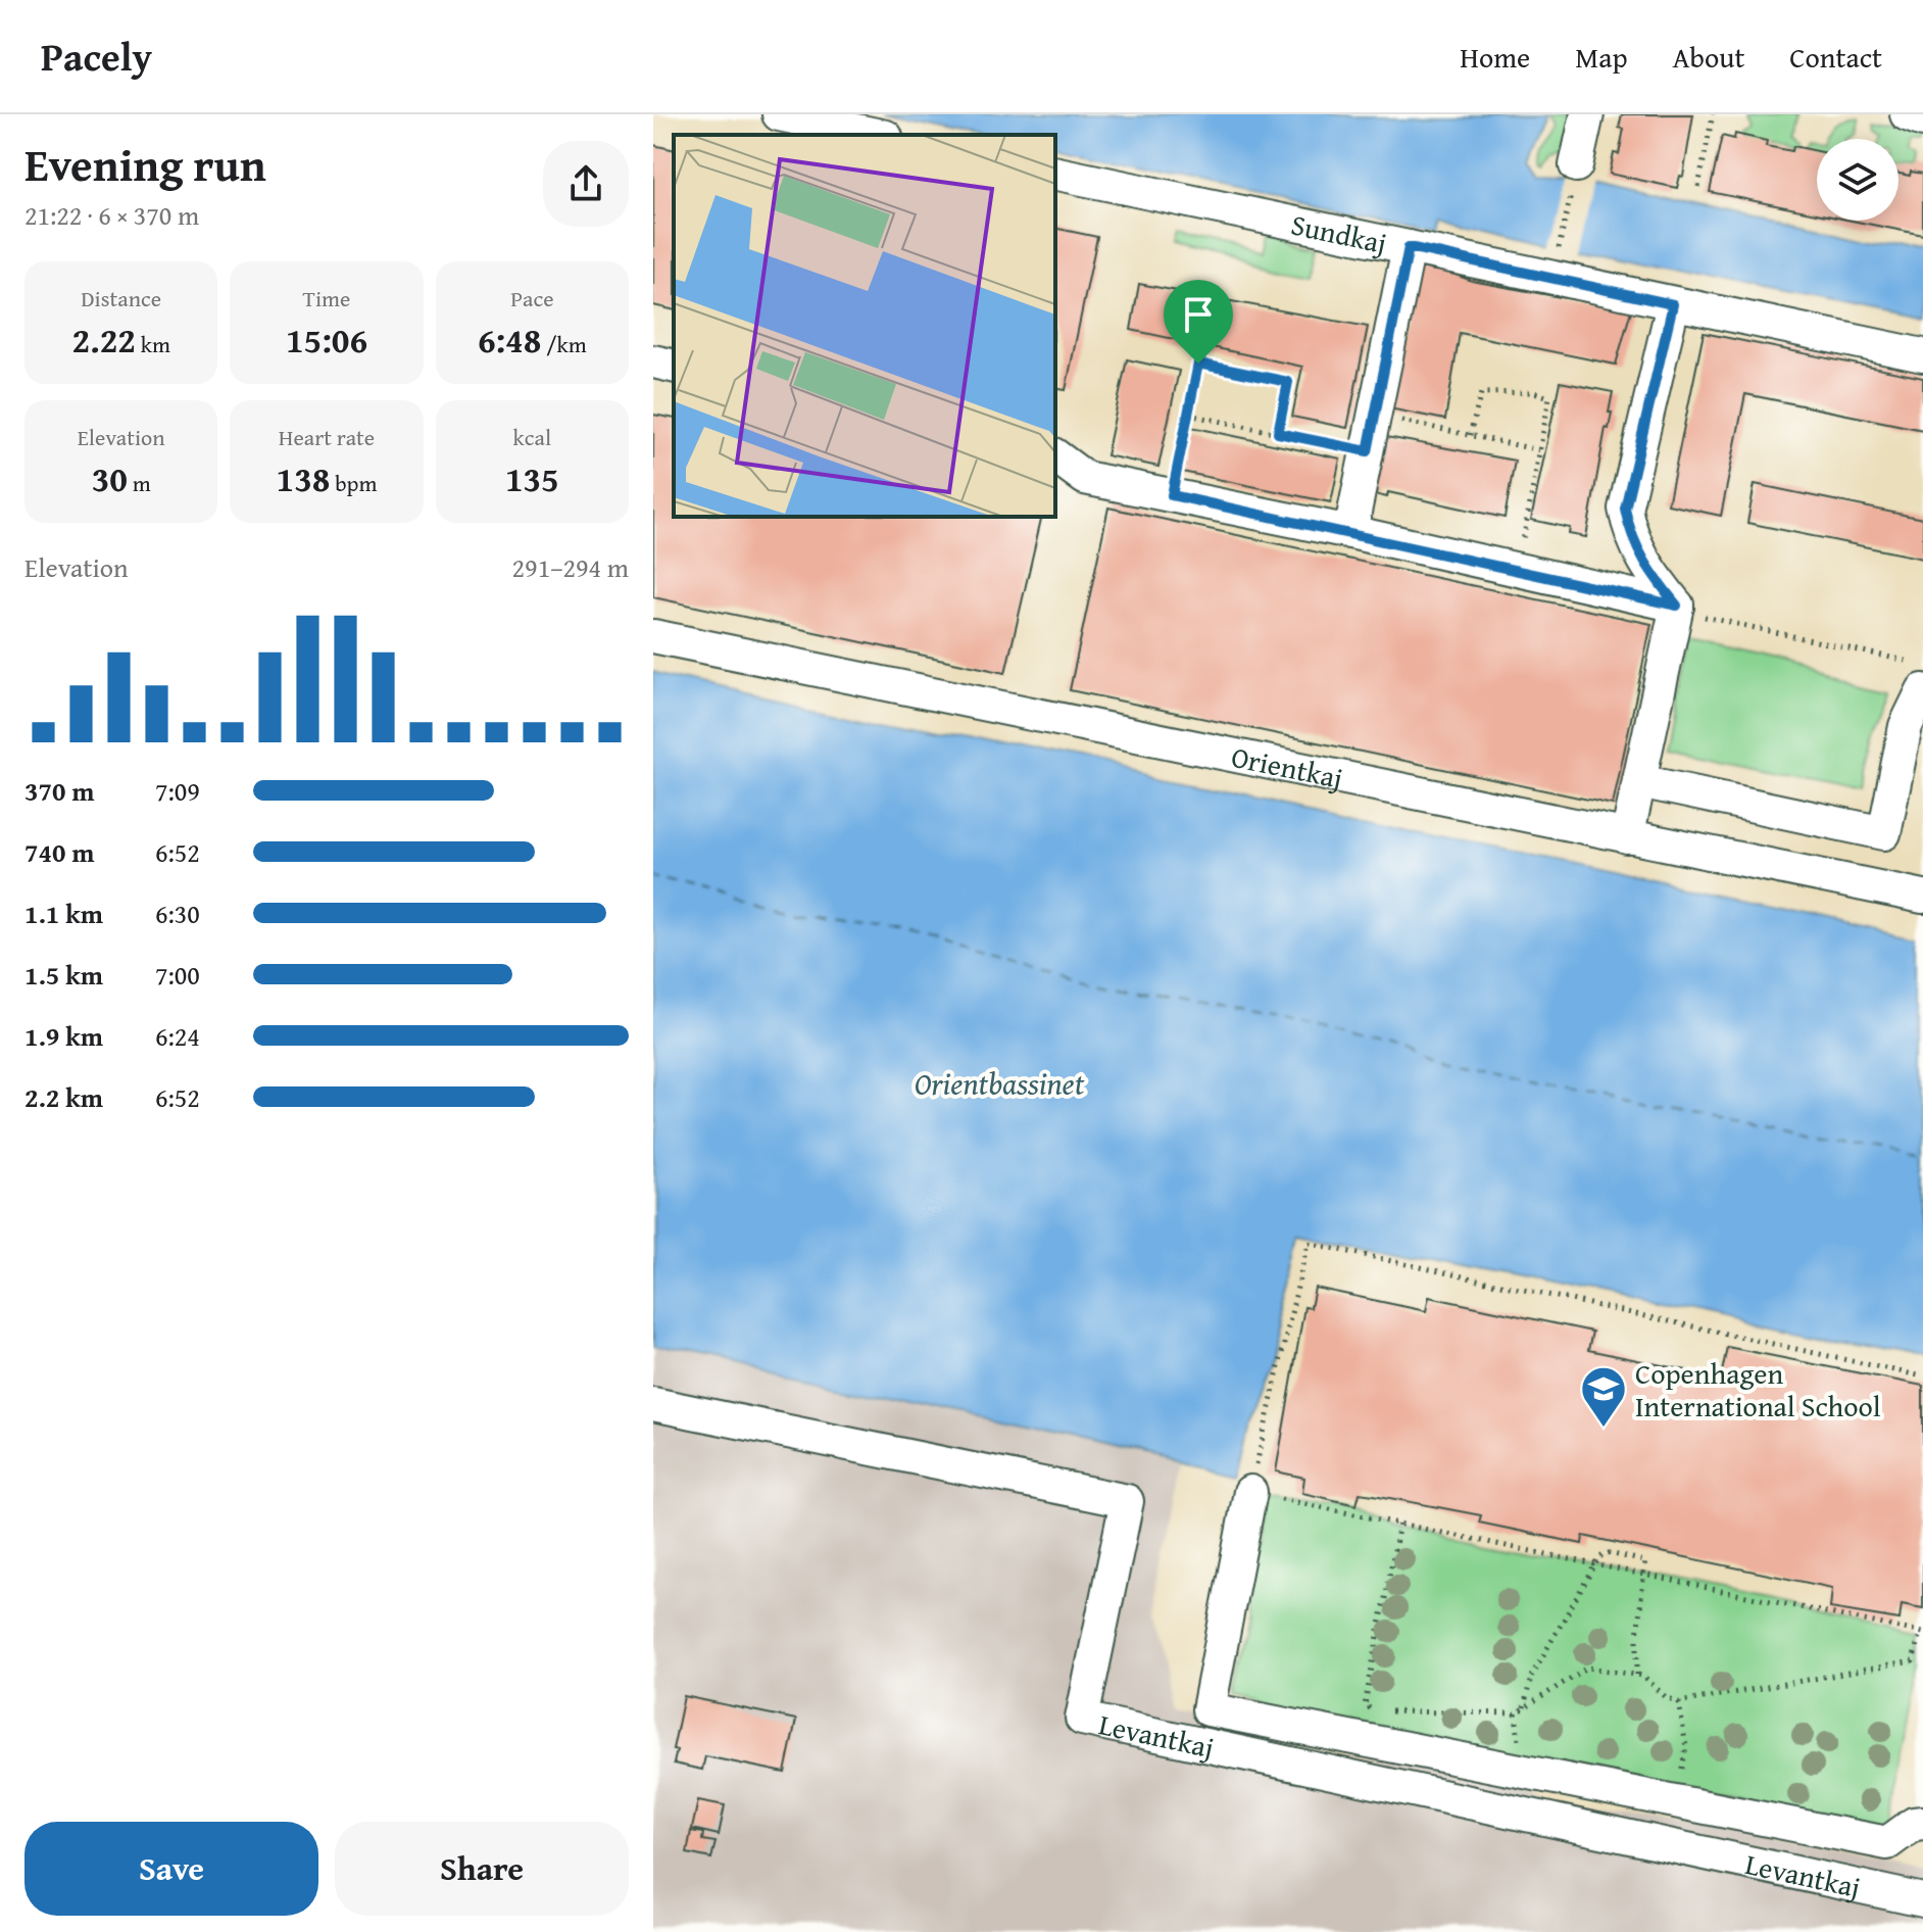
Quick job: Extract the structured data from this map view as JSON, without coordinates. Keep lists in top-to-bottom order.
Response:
{
  "streets": {
    "street": ["Sundkaj", "Orientkaj", "Levantkaj"]
  },
  "water": ["Orientbassinet"],
  "places": {
    "school or university": ["Copenhagen International School"]
  },
  "page": {
    "header": "Pacely",
    "nav": [
      "Home",
      "Map",
      "About",
      "Contact"
    ],
    "heading": ["Evening run", "21:22 · 6 × 370 m"],
    "stats": [
      ["Distance", "2.22 km"],
      ["Time", "15:06"],
      ["Pace", "6:48 /km"],
      ["Elevation", "30 m"],
      ["Heart rate", "138 bpm"],
      ["kcal", "135"]
    ],
    "chart": ["Elevation", "291–294 m"],
    "list": [
      {
        "name": "370 m",
        "note": "7:09"
      },
      {
        "name": "740 m",
        "note": "6:52"
      },
      {
        "name": "1.1 km",
        "note": "6:30"
      },
      {
        "name": "1.5 km",
        "note": "7:00"
      },
      {
        "name": "1.9 km",
        "note": "6:24"
      },
      {
        "name": "2.2 km",
        "note": "6:52"
      }
    ],
    "buttons": ["Save", "Share"]
  }
}
